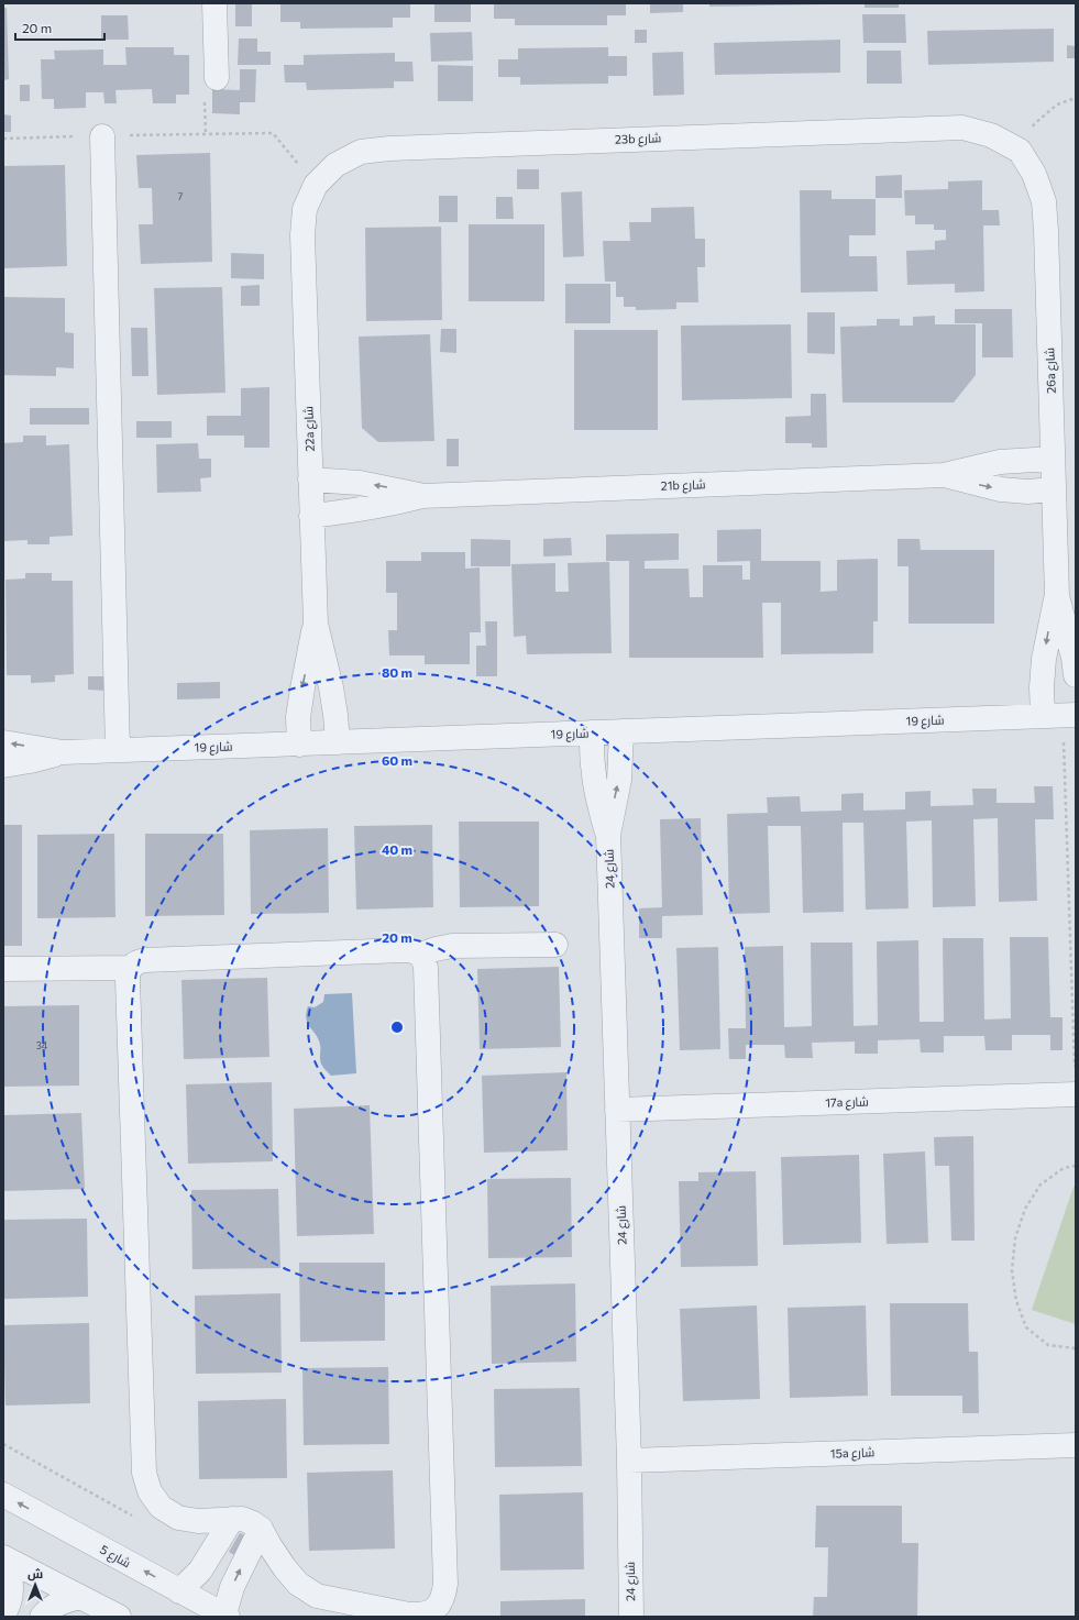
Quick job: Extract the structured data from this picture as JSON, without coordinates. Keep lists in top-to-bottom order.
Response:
{
  "streets": {
    "street": [
      "23b شارع",
      "26a شارع",
      "22a شارع",
      "21b شارع",
      "شارع 19",
      "شارع 24",
      "17a شارع",
      "15a شارع",
      "شارع 5"
    ]
  },
  "crossings": [
    ["23b شارع", "26a شارع"],
    ["23b شارع", "22a شارع"],
    ["26a شارع", "21b شارع"],
    ["26a شارع", "شارع 19"],
    ["22a شارع", "21b شارع"],
    ["22a شارع", "شارع 19"],
    ["شارع 24", "17a شارع"],
    ["شارع 24", "15a شارع"]
  ],
  "house_numbers": ["7", "34"],
  "scale_bar": "20 m",
  "north": "top",
  "rings": [
    "80 m",
    "60 m",
    "40 m",
    "20 m"
  ]
}
